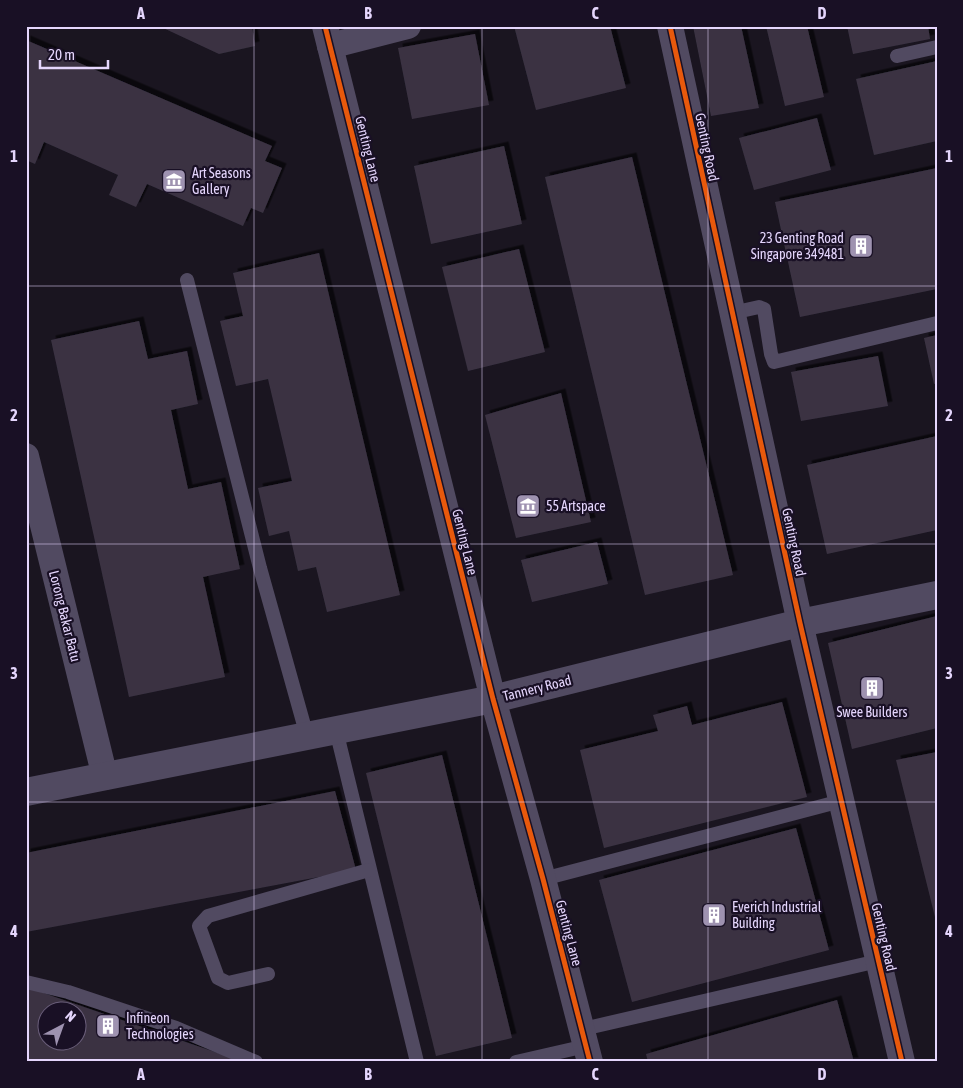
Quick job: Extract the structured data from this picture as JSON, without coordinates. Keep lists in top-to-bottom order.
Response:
{
  "streets": {
    "street": [
      "Genting Road",
      "Genting Lane",
      "Lorong Bakar Batu",
      "Tannery Road"
    ]
  },
  "crossings": [
    ["Genting Road", "Tannery Road"],
    ["Genting Lane", "Tannery Road"],
    ["Lorong Bakar Batu", "Tannery Road"]
  ],
  "places": {
    "museum": ["Art Seasons Gallery", "55 Artspace"],
    "building": [
      "23 Genting Road Singapore 349481",
      "Swee Builders",
      "Everich Industrial Building",
      "Infineon Technologies"
    ]
  },
  "scale_bar": "20 m",
  "north": "top right",
  "grid": {
    "columns": [
      "A",
      "B",
      "C",
      "D"
    ],
    "rows": [
      "1",
      "2",
      "3",
      "4"
    ]
  }
}
